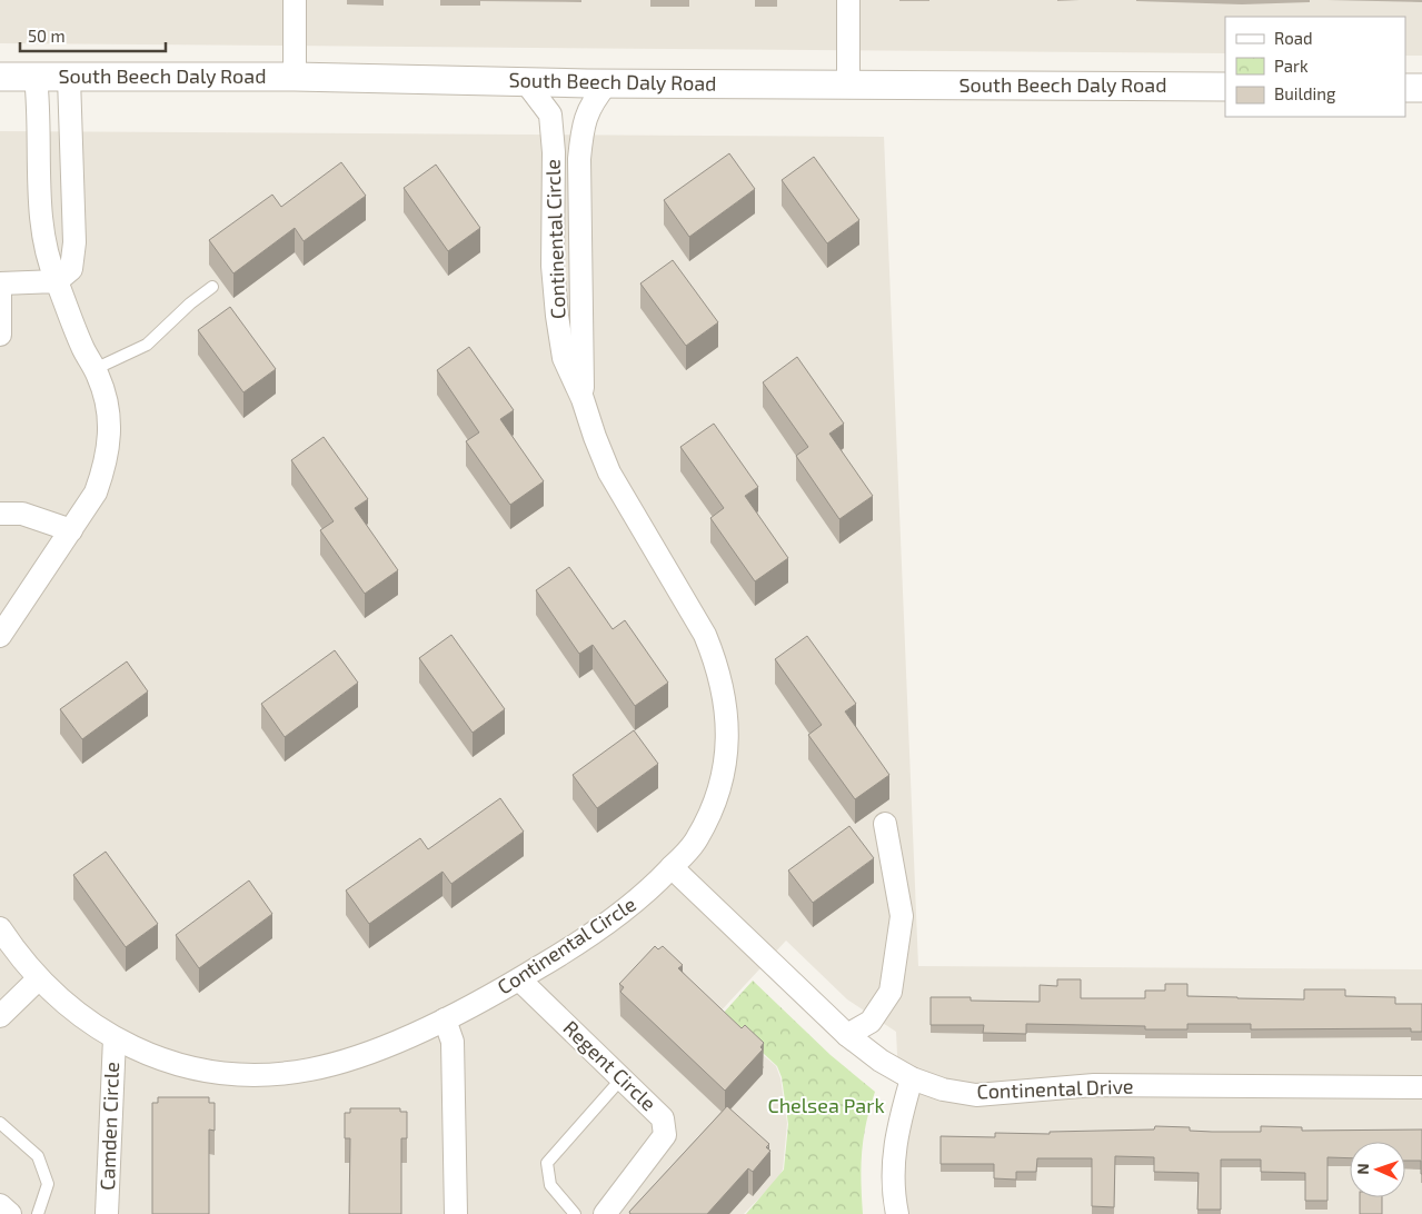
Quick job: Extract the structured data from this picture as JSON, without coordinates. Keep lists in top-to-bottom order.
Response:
{
  "streets": {
    "street": [
      "South Beech Daly Road",
      "Continental Circle",
      "Regent Circle",
      "Continental Drive",
      "Camden Circle"
    ]
  },
  "crossings": [
    ["South Beech Daly Road", "Continental Circle"],
    ["Continental Circle", "Regent Circle"],
    ["Continental Circle", "Continental Drive"],
    ["Continental Circle", "Camden Circle"]
  ],
  "parks": ["Chelsea Park"],
  "legend": ["Road", "Park", "Building"],
  "scale_bar": "50 m",
  "north": "left"
}
